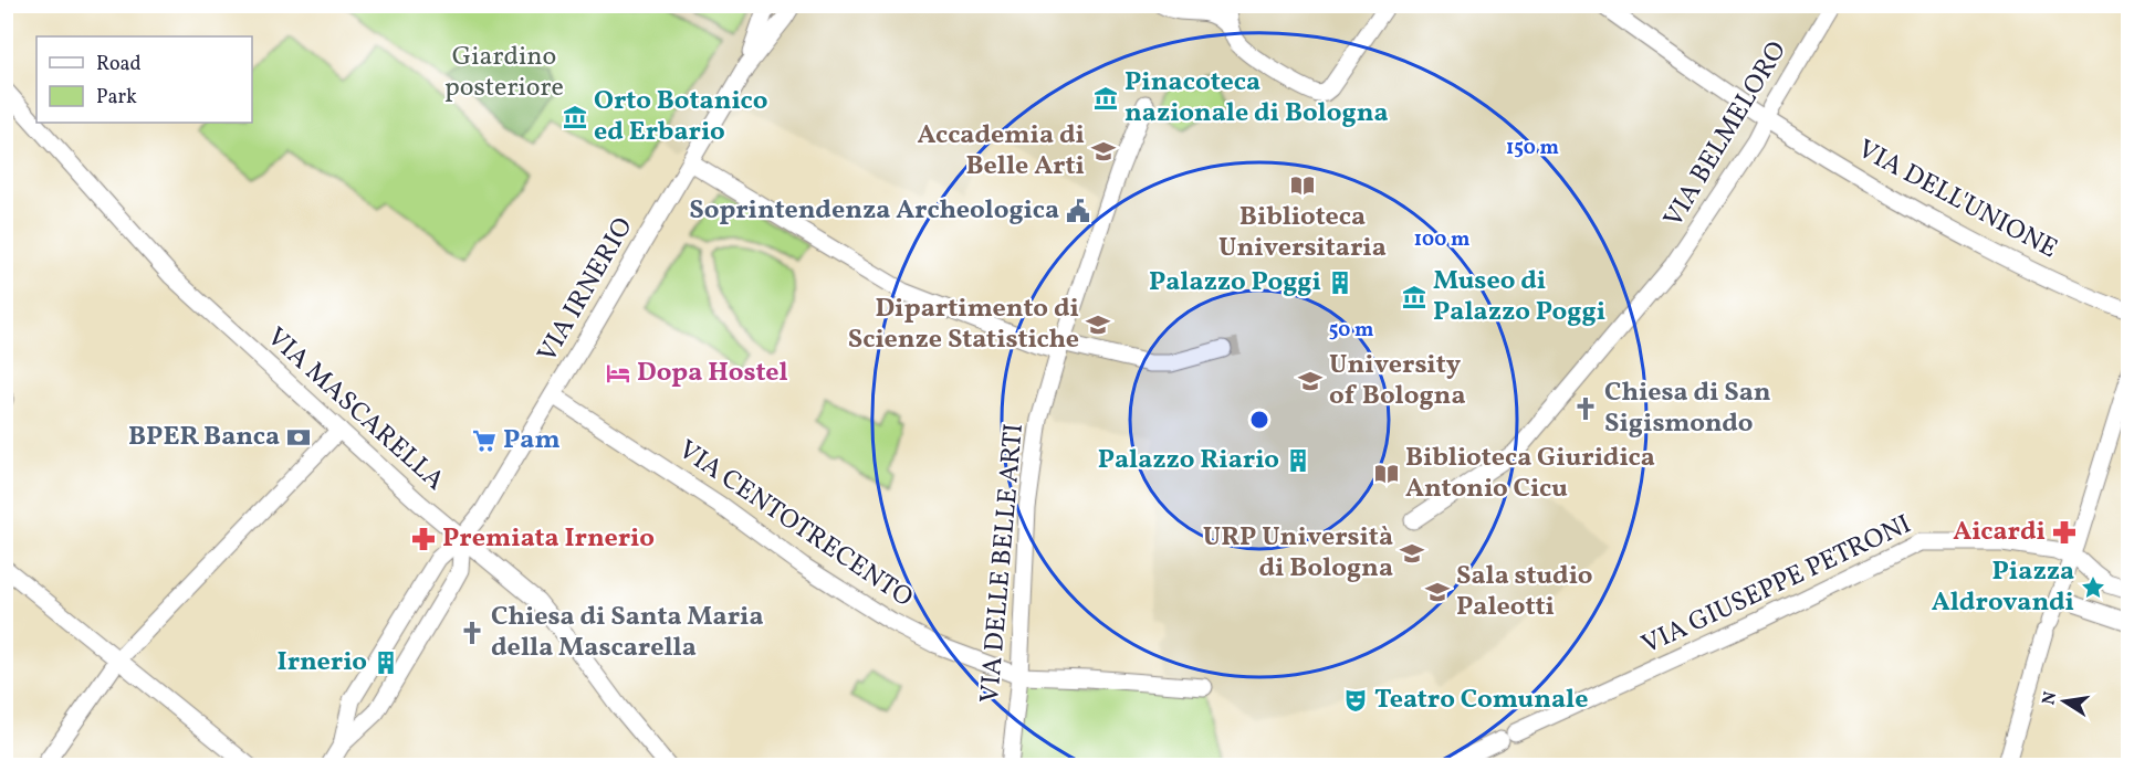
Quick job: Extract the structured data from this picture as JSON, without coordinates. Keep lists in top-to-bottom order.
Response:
{
  "streets": {
    "street": [
      "VIA BELMELORO",
      "VIA DELL'UNIONE",
      "VIA IRNERIO",
      "VIA MASCARELLA",
      "VIA CENTOTRECENTO",
      "VIA DELLE BELLE ARTI",
      "VIA GIUSEPPE PETRONI"
    ]
  },
  "crossings": [
    ["VIA BELMELORO", "VIA DELL'UNIONE"],
    ["VIA IRNERIO", "VIA MASCARELLA"],
    ["VIA IRNERIO", "VIA CENTOTRECENTO"],
    ["VIA CENTOTRECENTO", "VIA DELLE BELLE ARTI"]
  ],
  "parks": ["Giardino posteriore"],
  "places": {
    "museum": ["Pinacoteca nazionale di Bologna", "Orto Botanico ed Erbario", "Museo di Palazzo Poggi"],
    "school or university": [
      "Accademia di Belle Arti",
      "Dipartimento di Scienze Statistiche",
      "University of Bologna",
      "URP Università di Bologna",
      "Sala studio Paleotti"
    ],
    "library": ["Biblioteca Universitaria", "Biblioteca Giuridica Antonio Cicu"],
    "public building": ["Soprintendenza Archeologica"],
    "building": ["Palazzo Poggi", "Palazzo Riario", "Irnerio"],
    "hotel": ["Dopa Hostel"],
    "church": ["Chiesa di San Sigismondo", "Chiesa di Santa Maria della Mascarella"],
    "bank": ["BPER Banca"],
    "supermarket": ["Pam"],
    "pharmacy": ["Aicardi", "Premiata Irnerio"],
    "place": ["Piazza Aldrovandi"],
    "theatre": ["Teatro Comunale"]
  },
  "legend": ["Road", "Park"],
  "north": "left",
  "rings": ["150 m", "100 m", "50 m"]
}
